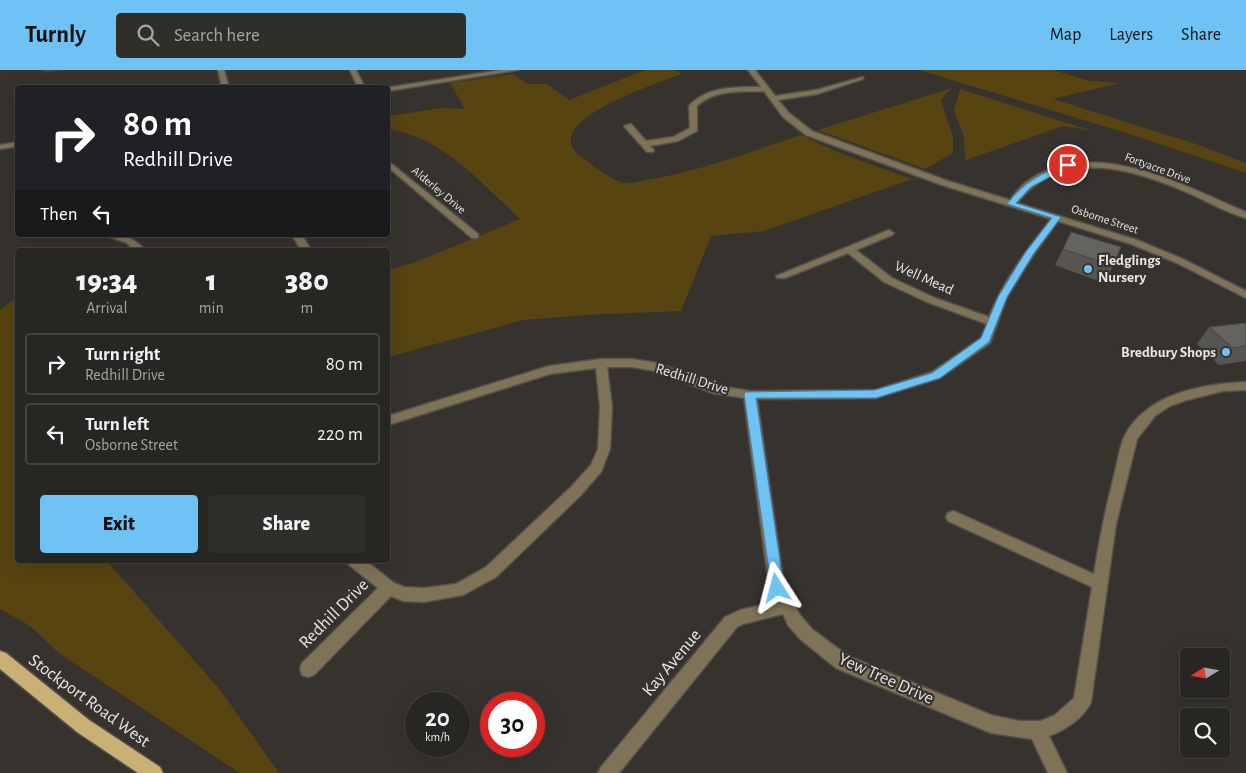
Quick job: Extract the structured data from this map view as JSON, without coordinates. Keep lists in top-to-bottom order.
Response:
{
  "streets": {
    "main road": ["Stockport Road West"],
    "street": [
      "Fortyacre Drive",
      "Alderley Drive",
      "Osborne Street",
      "Well Mead",
      "Redhill Drive",
      "Kay Avenue",
      "Yew Tree Drive"
    ]
  },
  "crossings": [
    ["Fortyacre Drive", "Osborne Street"],
    ["Osborne Street", "Redhill Drive"],
    ["Well Mead", "Redhill Drive"],
    ["Redhill Drive", "Yew Tree Drive"],
    ["Kay Avenue", "Yew Tree Drive"]
  ],
  "places": ["Fledglings Nursery", "Bredbury Shops"],
  "north": "left",
  "page": {
    "header": "Turnly",
    "search": "Search here",
    "nav": ["Map", "Layers", "Share"],
    "turn": ["80 m", "Redhill Drive"],
    "then": "Then",
    "eta": [
      "19:34",
      "Arrival",
      "1",
      "min",
      "380",
      "m"
    ],
    "list": [
      {
        "name": "Turn right",
        "note": "Redhill Drive",
        "value": "80 m"
      },
      {
        "name": "Turn left",
        "note": "Osborne Street",
        "value": "220 m"
      }
    ],
    "buttons": ["Exit", "Share"],
    "speed": "20 km/h",
    "limit": "30"
  }
}
